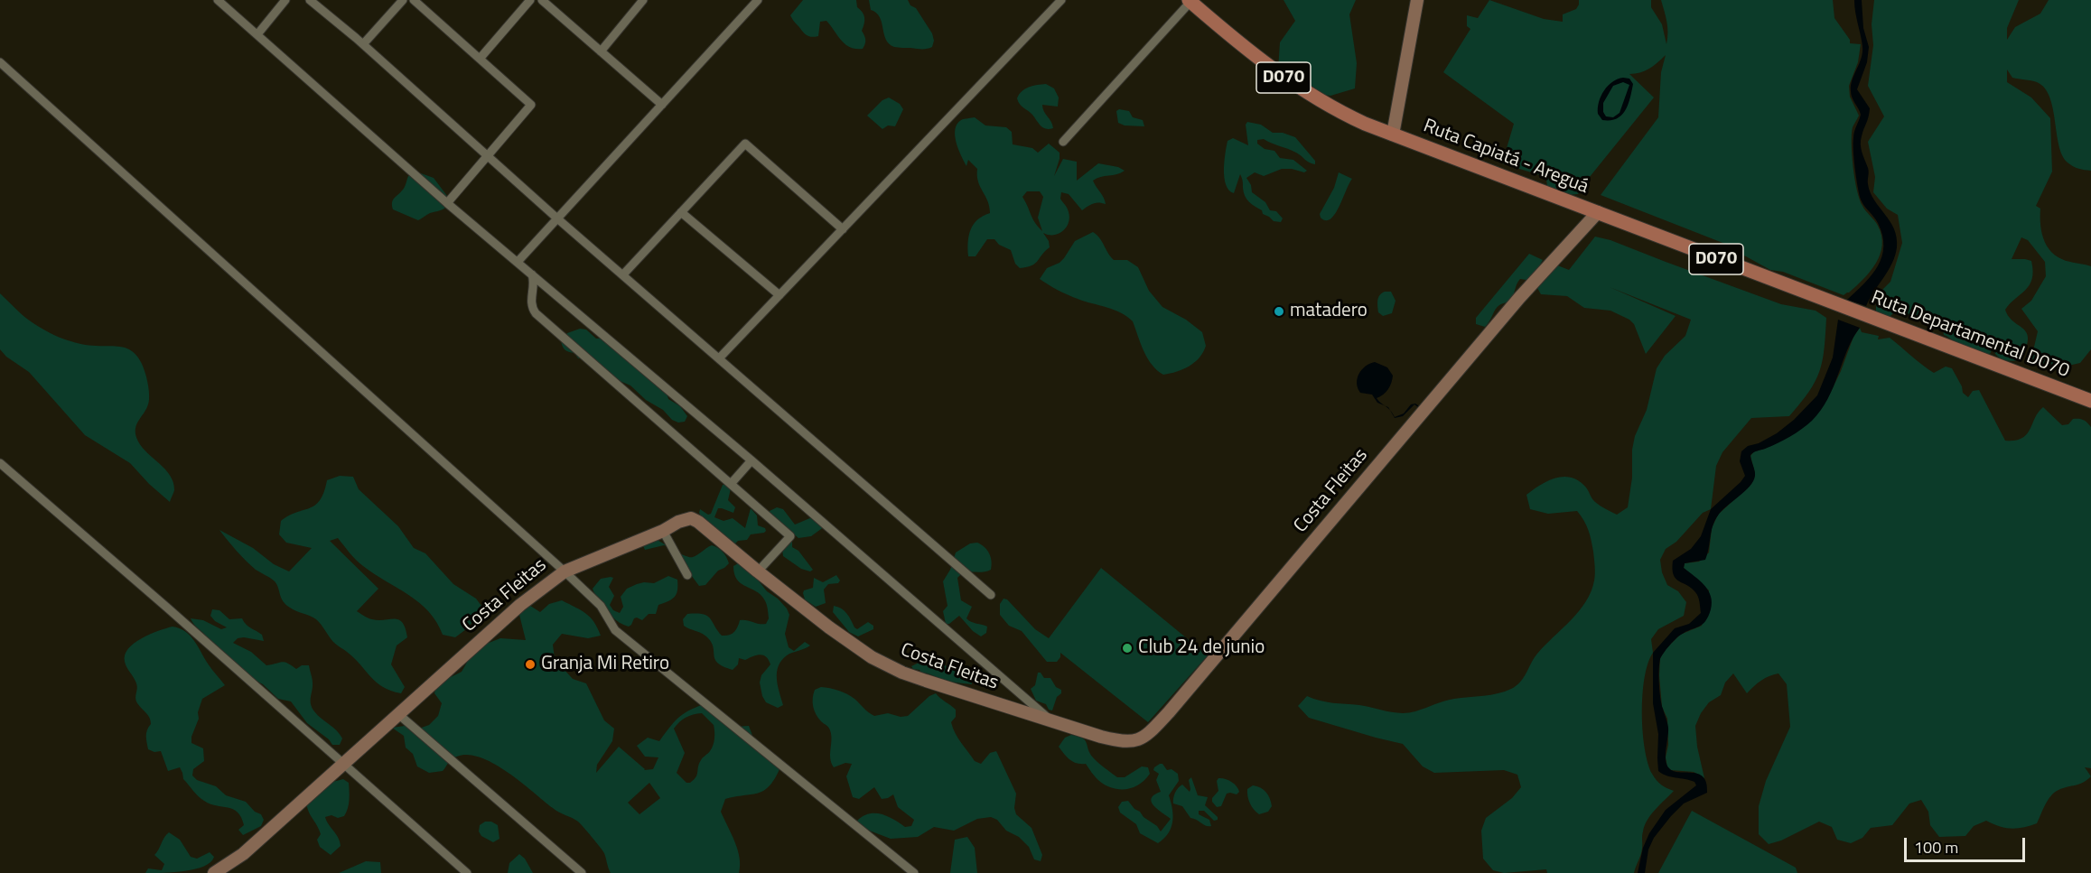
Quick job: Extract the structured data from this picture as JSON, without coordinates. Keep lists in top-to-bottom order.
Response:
{
  "streets": {
    "main road": [
      "D070",
      "Ruta Capiatá - Areguá",
      "Ruta Departamental D070",
      "Costa Fleitas"
    ]
  },
  "crossings": [
    ["Ruta Capiatá - Areguá", "Ruta Departamental D070"],
    ["Ruta Capiatá - Areguá", "Costa Fleitas"]
  ],
  "places": ["matadero", "Club 24 de junio", "Granja Mi Retiro"],
  "scale_bar": "100 m"
}
